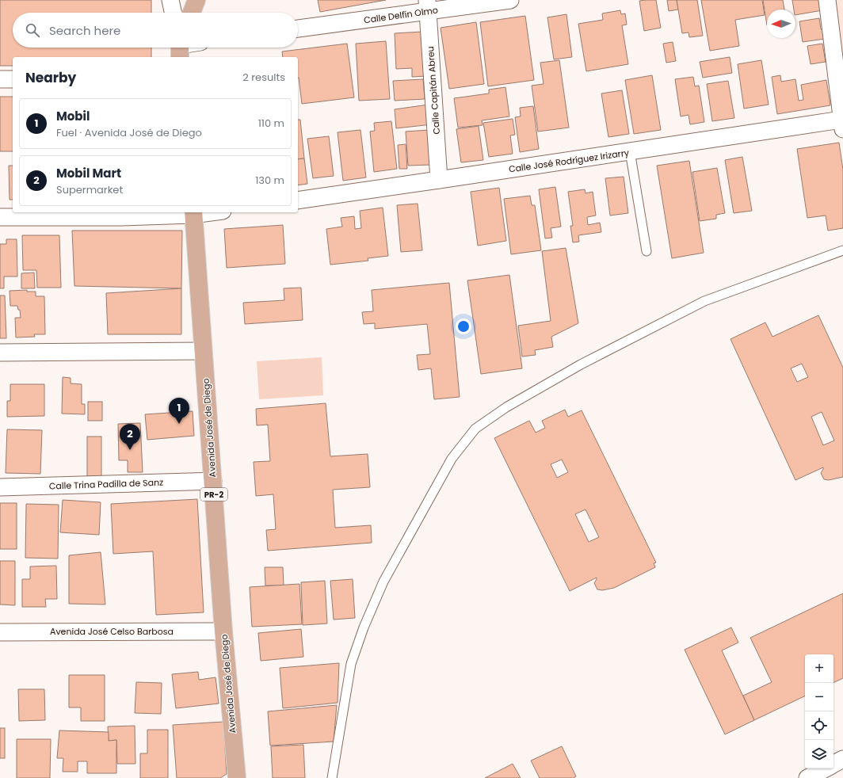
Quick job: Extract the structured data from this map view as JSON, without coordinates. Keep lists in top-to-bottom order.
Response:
{
  "streets": {
    "main road": ["Avenida José de Diego", "PR-2"],
    "street": [
      "Calle Delfín Olmo",
      "Calle Capitán Abreu",
      "Calle José Rodríguez Irizarry",
      "Calle Trina Padilla de Sanz",
      "Avenida José Celso Barbosa"
    ]
  },
  "crossings": [
    ["Calle Delfín Olmo", "Calle Capitán Abreu"],
    ["Calle Capitán Abreu", "Calle José Rodríguez Irizarry"],
    ["Avenida José de Diego", "Calle Trina Padilla de Sanz"],
    ["Avenida José de Diego", "Avenida José Celso Barbosa"]
  ],
  "north": "left",
  "page": {
    "search": "Search here",
    "heading": ["Nearby", "2 results"],
    "list": [
      {
        "mark": "1",
        "name": "Mobil",
        "note": "Fuel · Avenida José de Diego",
        "value": "110 m"
      },
      {
        "mark": "2",
        "name": "Mobil Mart",
        "note": "Supermarket",
        "value": "130 m"
      }
    ],
    "pins": ["1", "2"],
    "map_buttons": ["+", "−"]
  }
}
